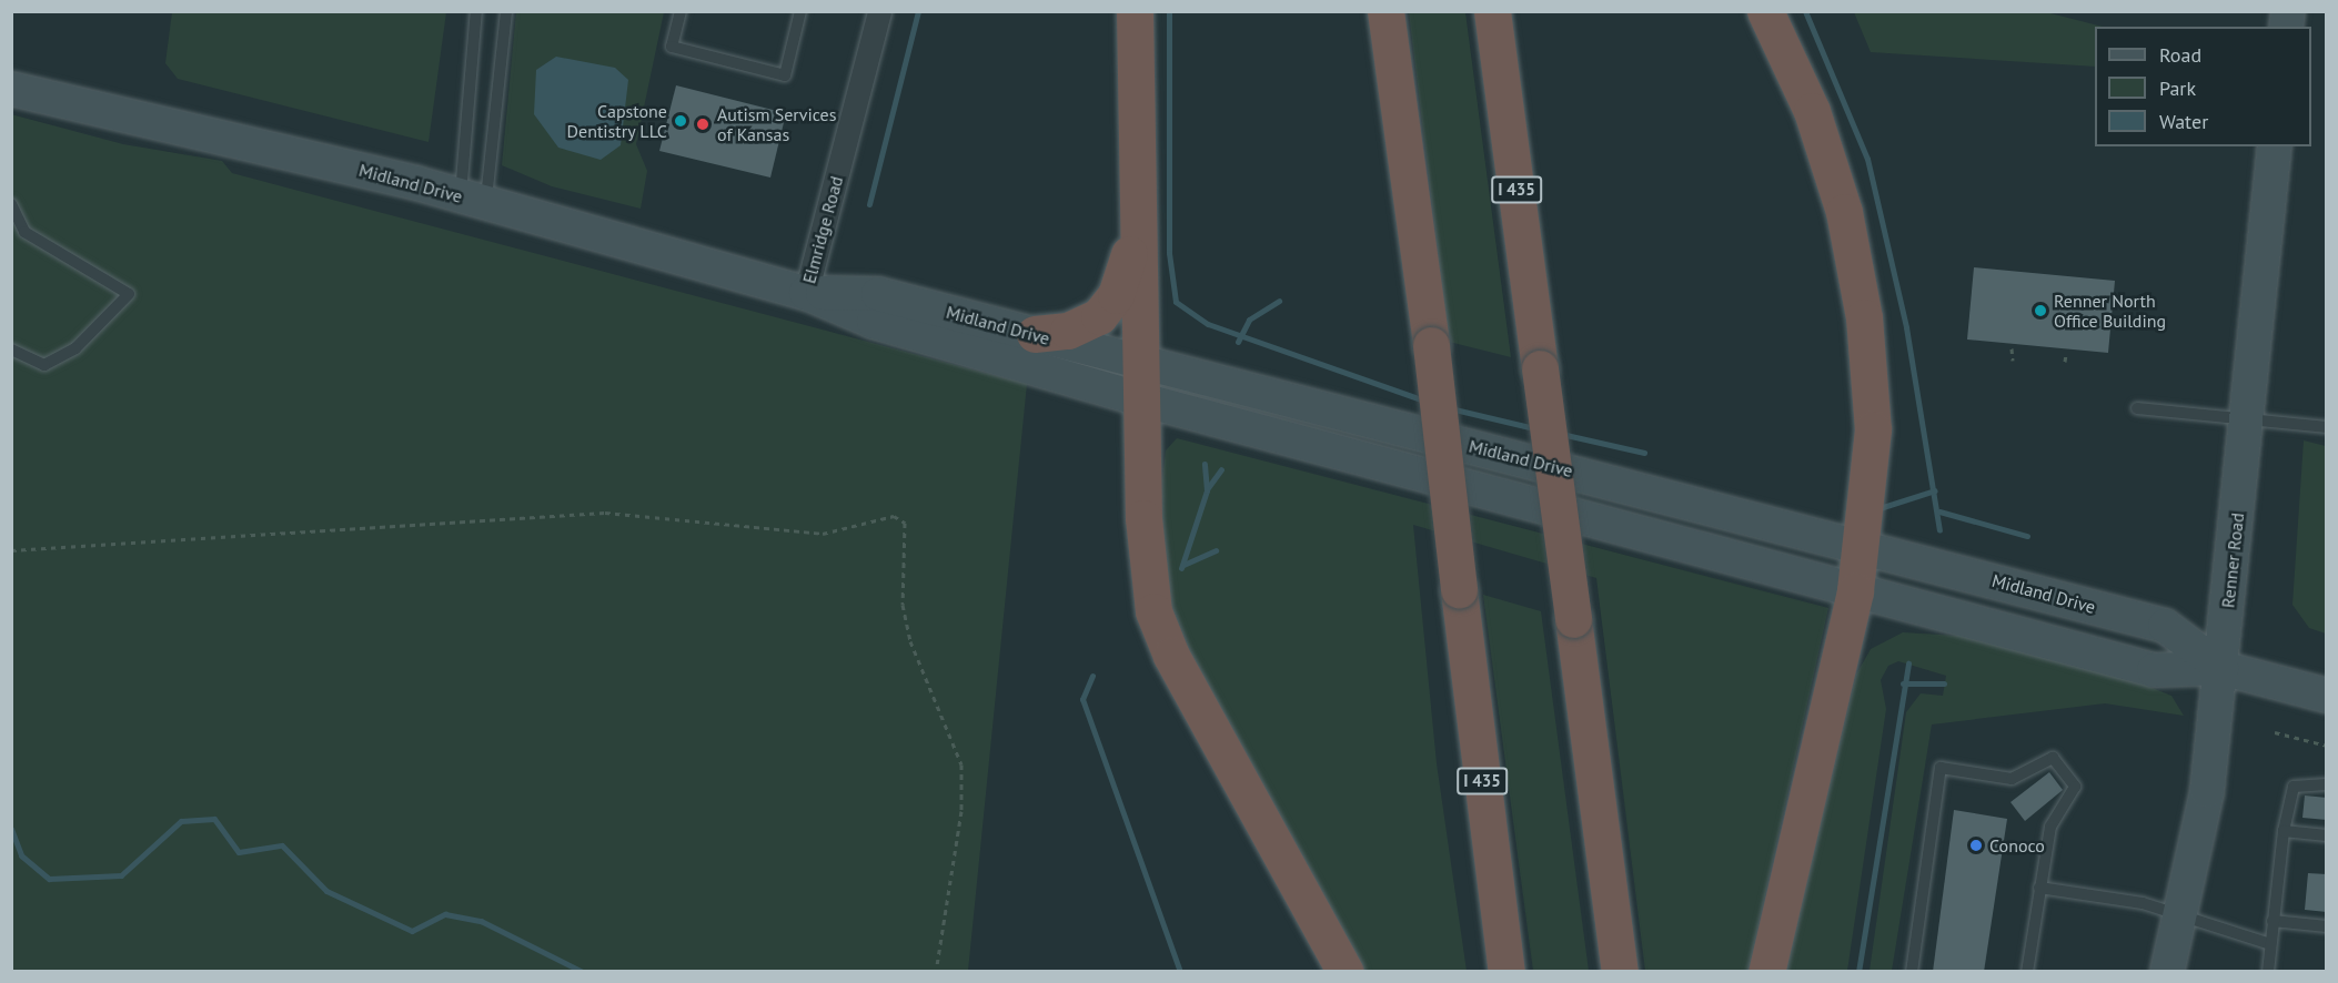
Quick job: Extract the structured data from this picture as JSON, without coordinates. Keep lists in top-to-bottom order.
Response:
{
  "streets": {
    "highway": ["I 435"],
    "main road": ["Midland Drive", "Renner Road"],
    "street": ["Elmridge Road"]
  },
  "crossings": [
    ["Midland Drive", "Elmridge Road"],
    ["Midland Drive", "Renner Road"]
  ],
  "places": [
    "Capstone Dentistry LLC",
    "Autism Services of Kansas",
    "Renner North Office Building",
    "Conoco"
  ],
  "legend": ["Road", "Park", "Water"]
}
